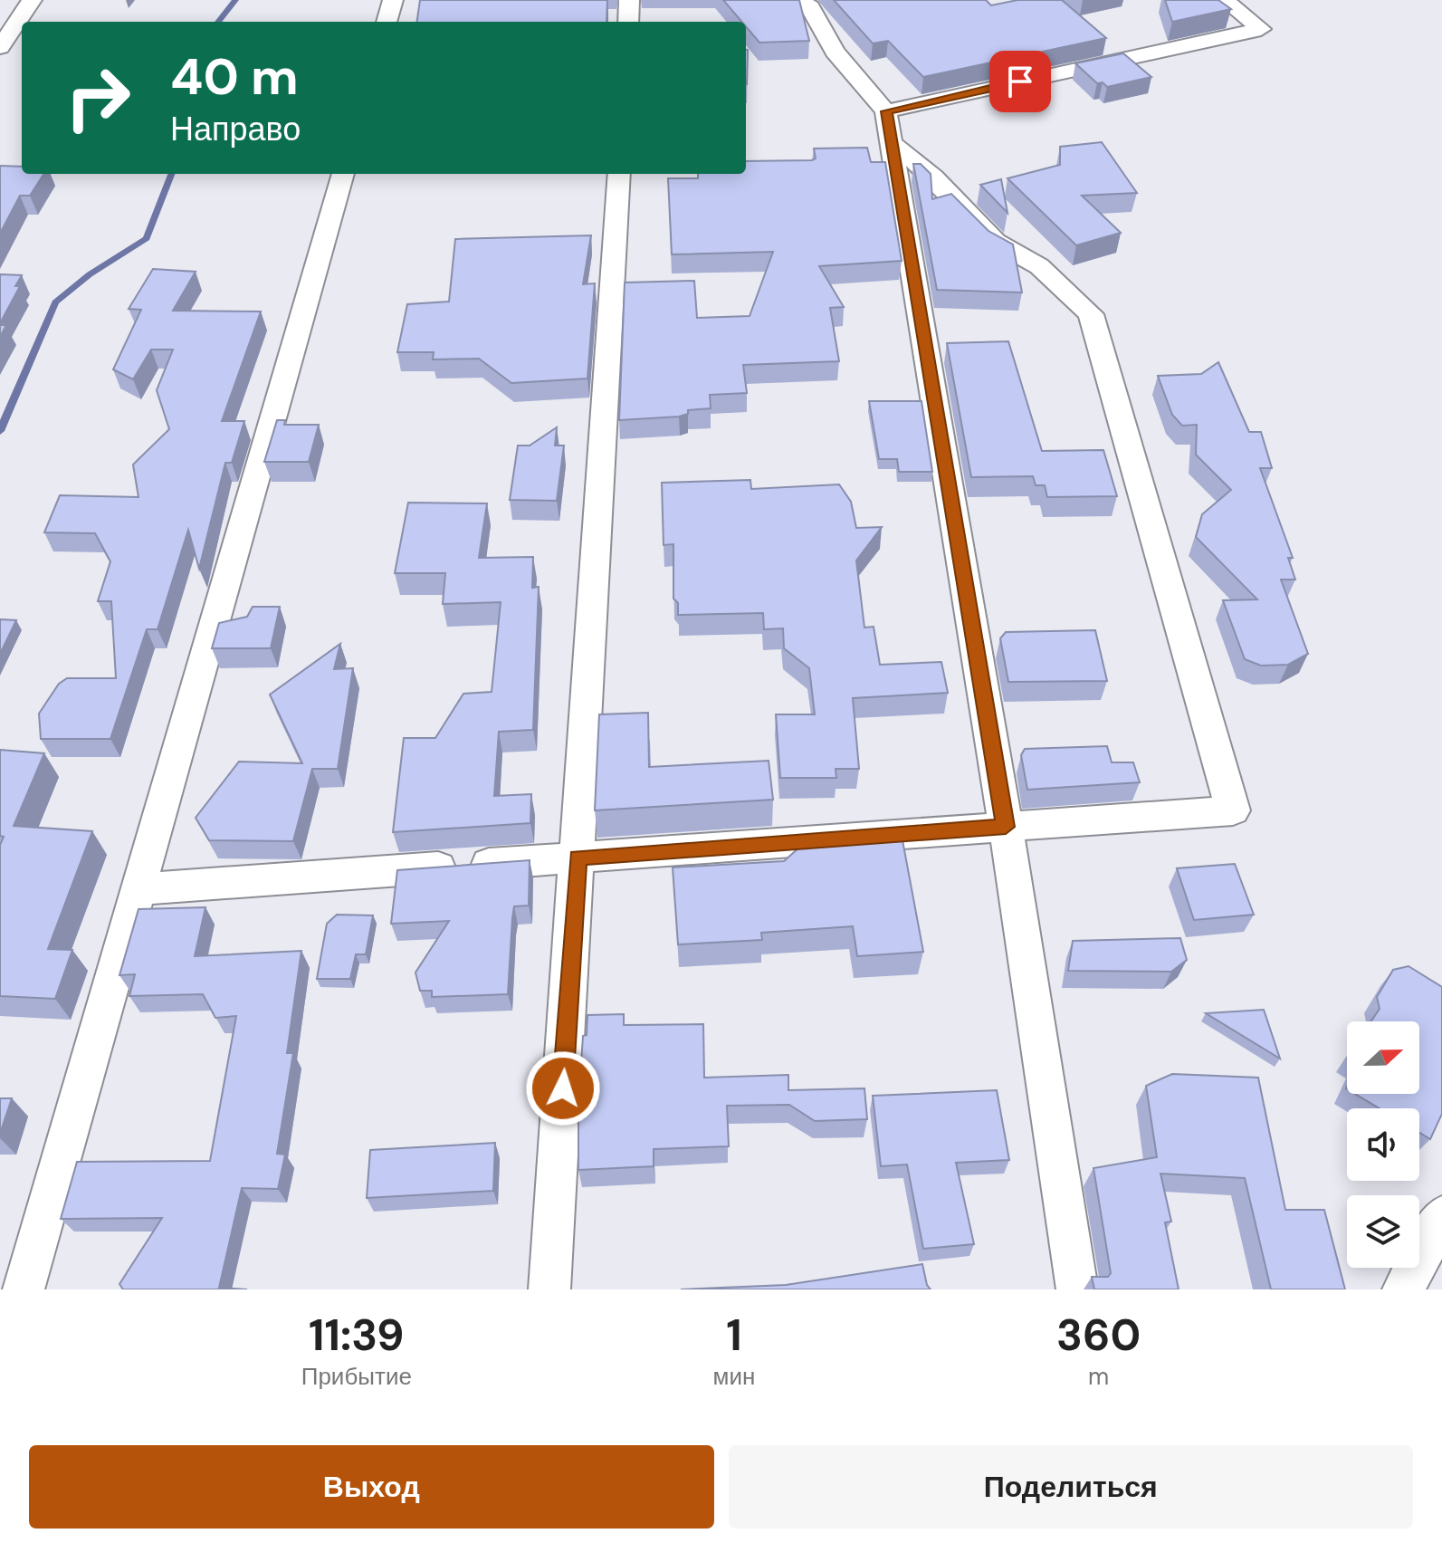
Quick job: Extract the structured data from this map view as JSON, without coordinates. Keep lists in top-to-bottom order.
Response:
{
  "north": "right",
  "page": {
    "turn": ["40 m", "Направо"],
    "eta": [
      "11:39",
      "Прибытие",
      "1",
      "мин",
      "360",
      "m"
    ],
    "buttons": ["Выход", "Поделиться"]
  }
}
